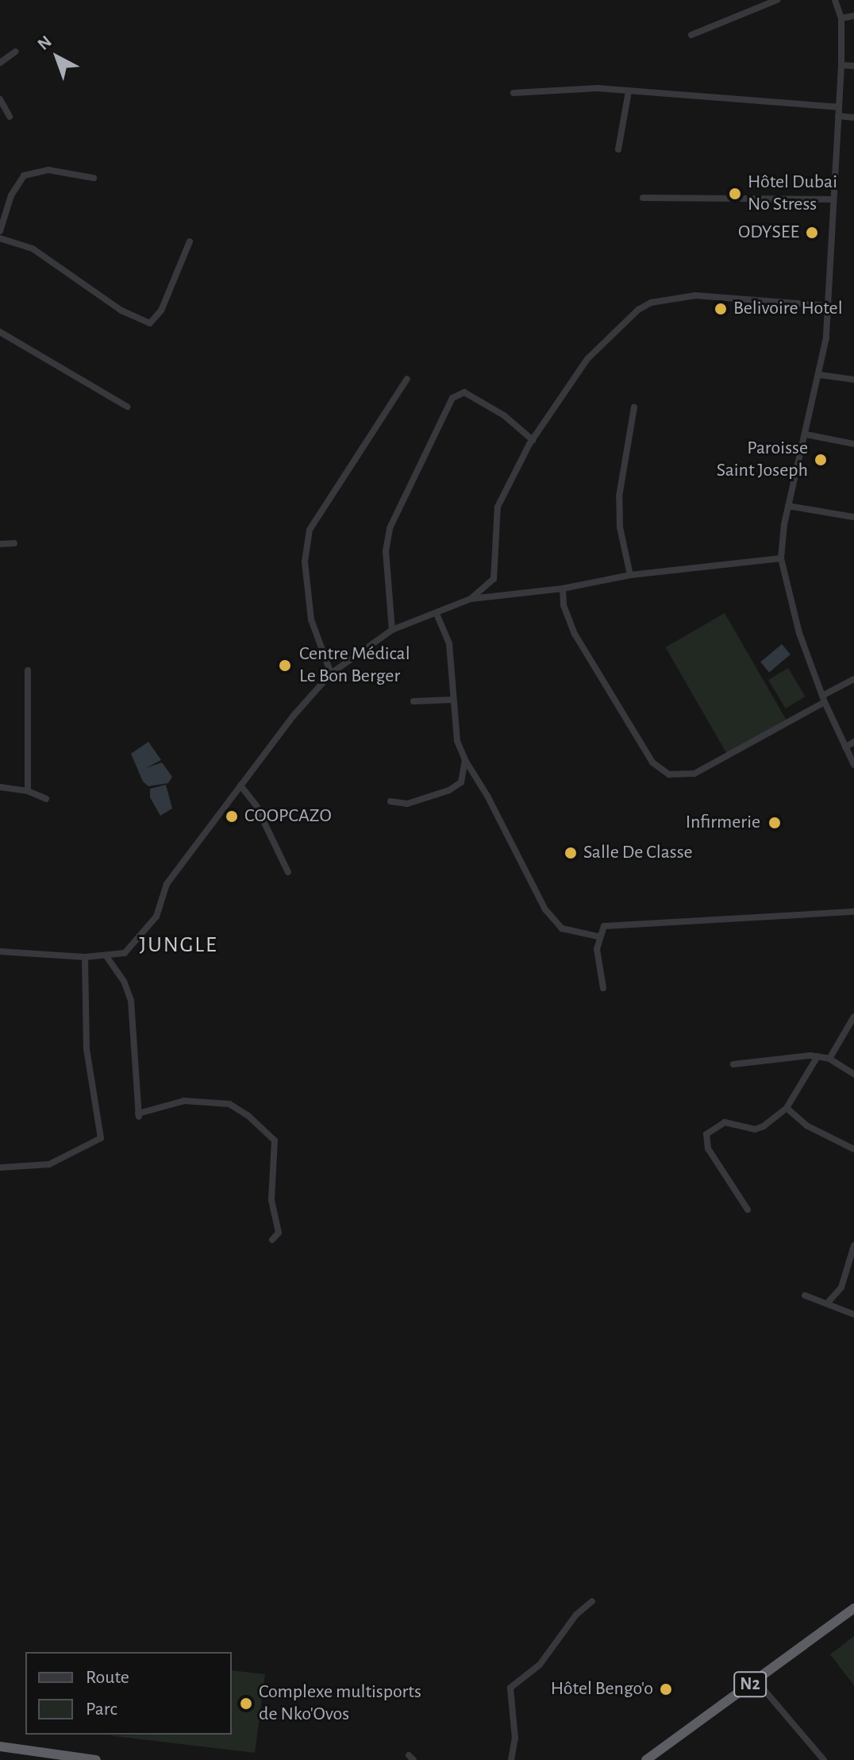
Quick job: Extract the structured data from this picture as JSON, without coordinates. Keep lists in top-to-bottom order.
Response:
{
  "streets": {
    "highway": ["N2"]
  },
  "districts": ["JUNGLE"],
  "places": [
    "Hôtel Dubai No Stress",
    "ODYSEE",
    "Belivoire Hotel",
    "Paroisse Saint Joseph",
    "Centre Médical Le Bon Berger",
    "COOPCAZO",
    "Infirmerie",
    "Salle De Classe",
    "Hôtel Bengo'o",
    "Complexe multisports de Nko'Ovos"
  ],
  "legend": ["Route", "Parc"],
  "north": "top left"
}
